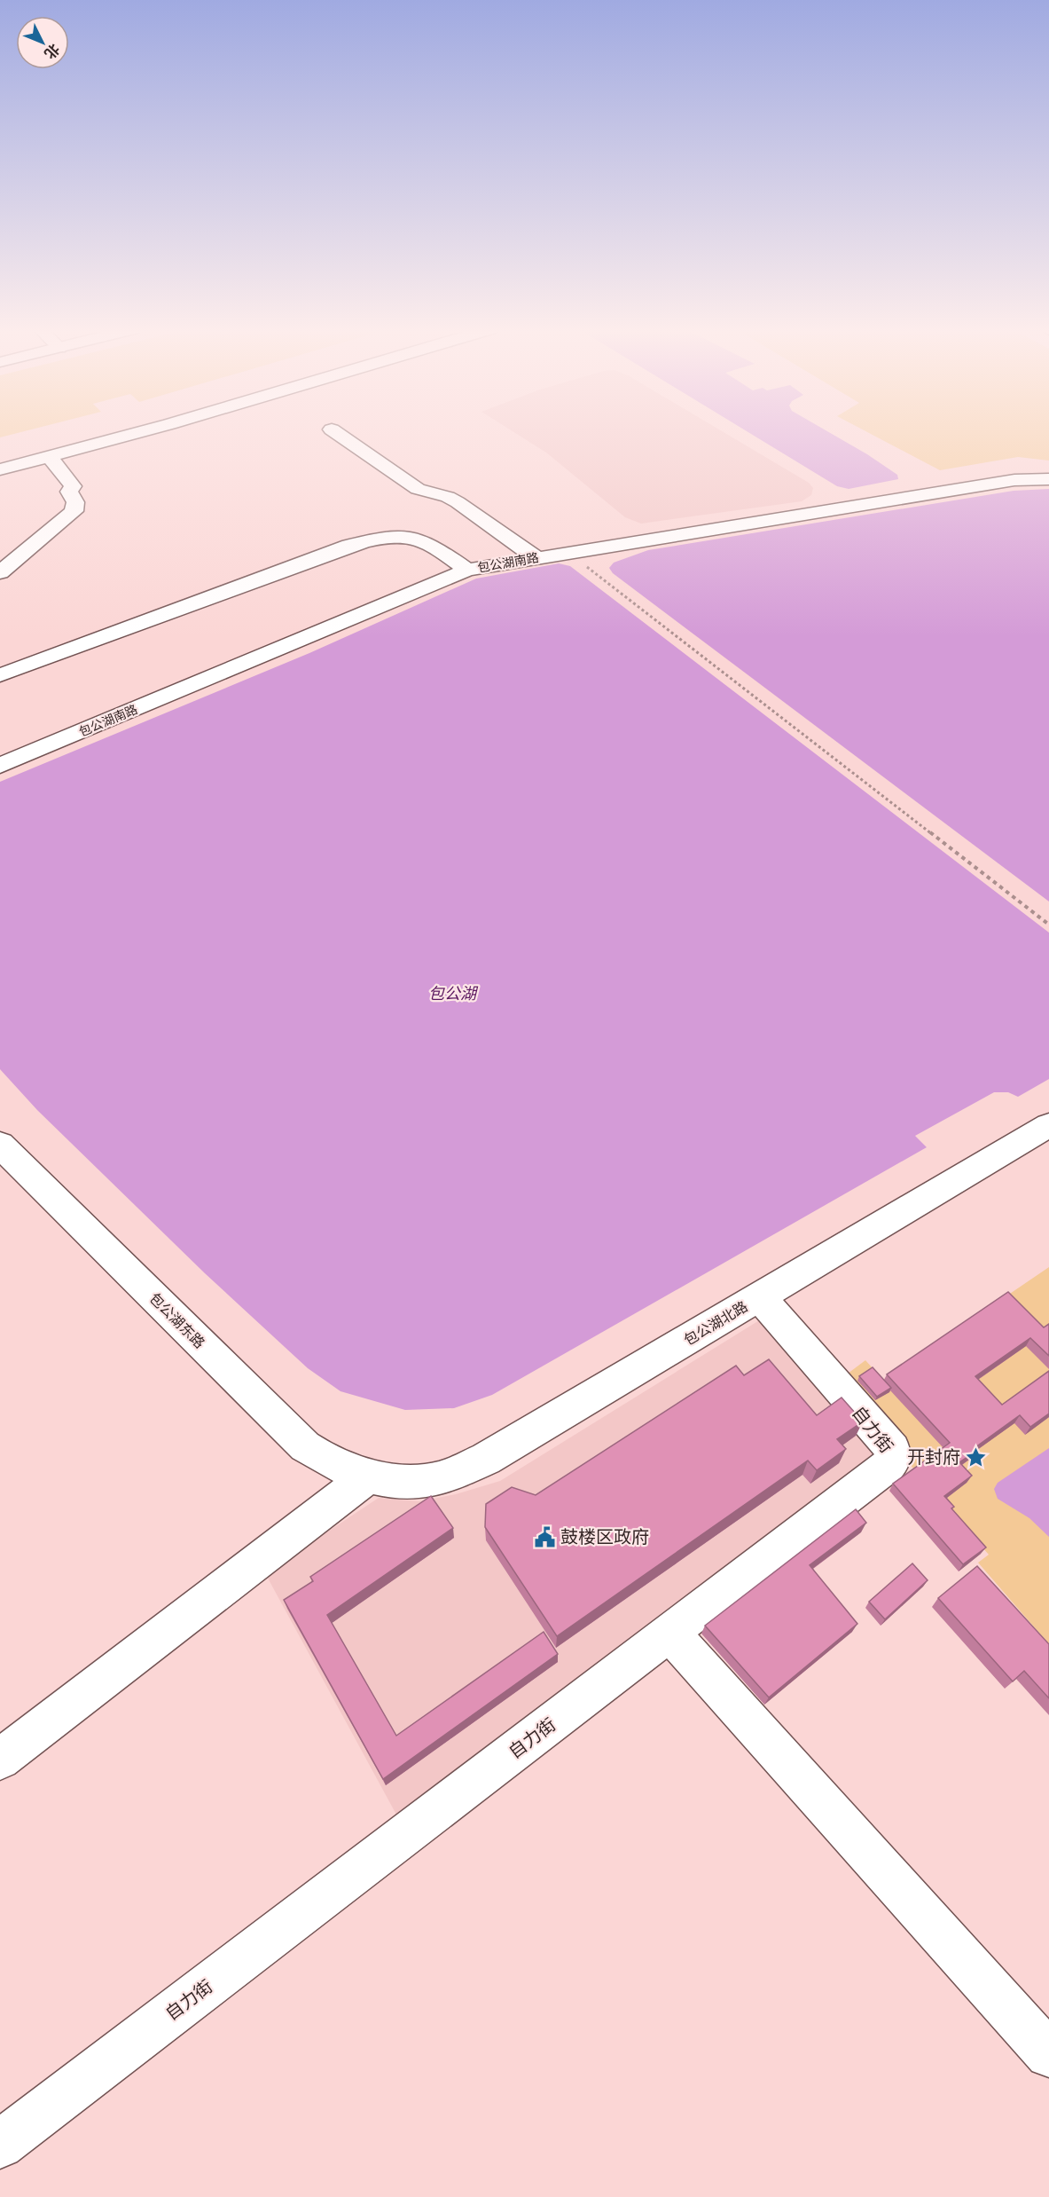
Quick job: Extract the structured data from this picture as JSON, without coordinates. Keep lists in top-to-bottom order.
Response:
{
  "streets": {
    "street": [
      "包公湖南路",
      "包公湖东路",
      "包公湖北路",
      "自力街"
    ]
  },
  "crossings": [
    ["包公湖东路", "包公湖北路"],
    ["包公湖北路", "自力街"]
  ],
  "water": ["包公湖"],
  "places": {
    "place": ["开封府"],
    "public building": ["鼓楼区政府"]
  },
  "north": "bottom right"
}
